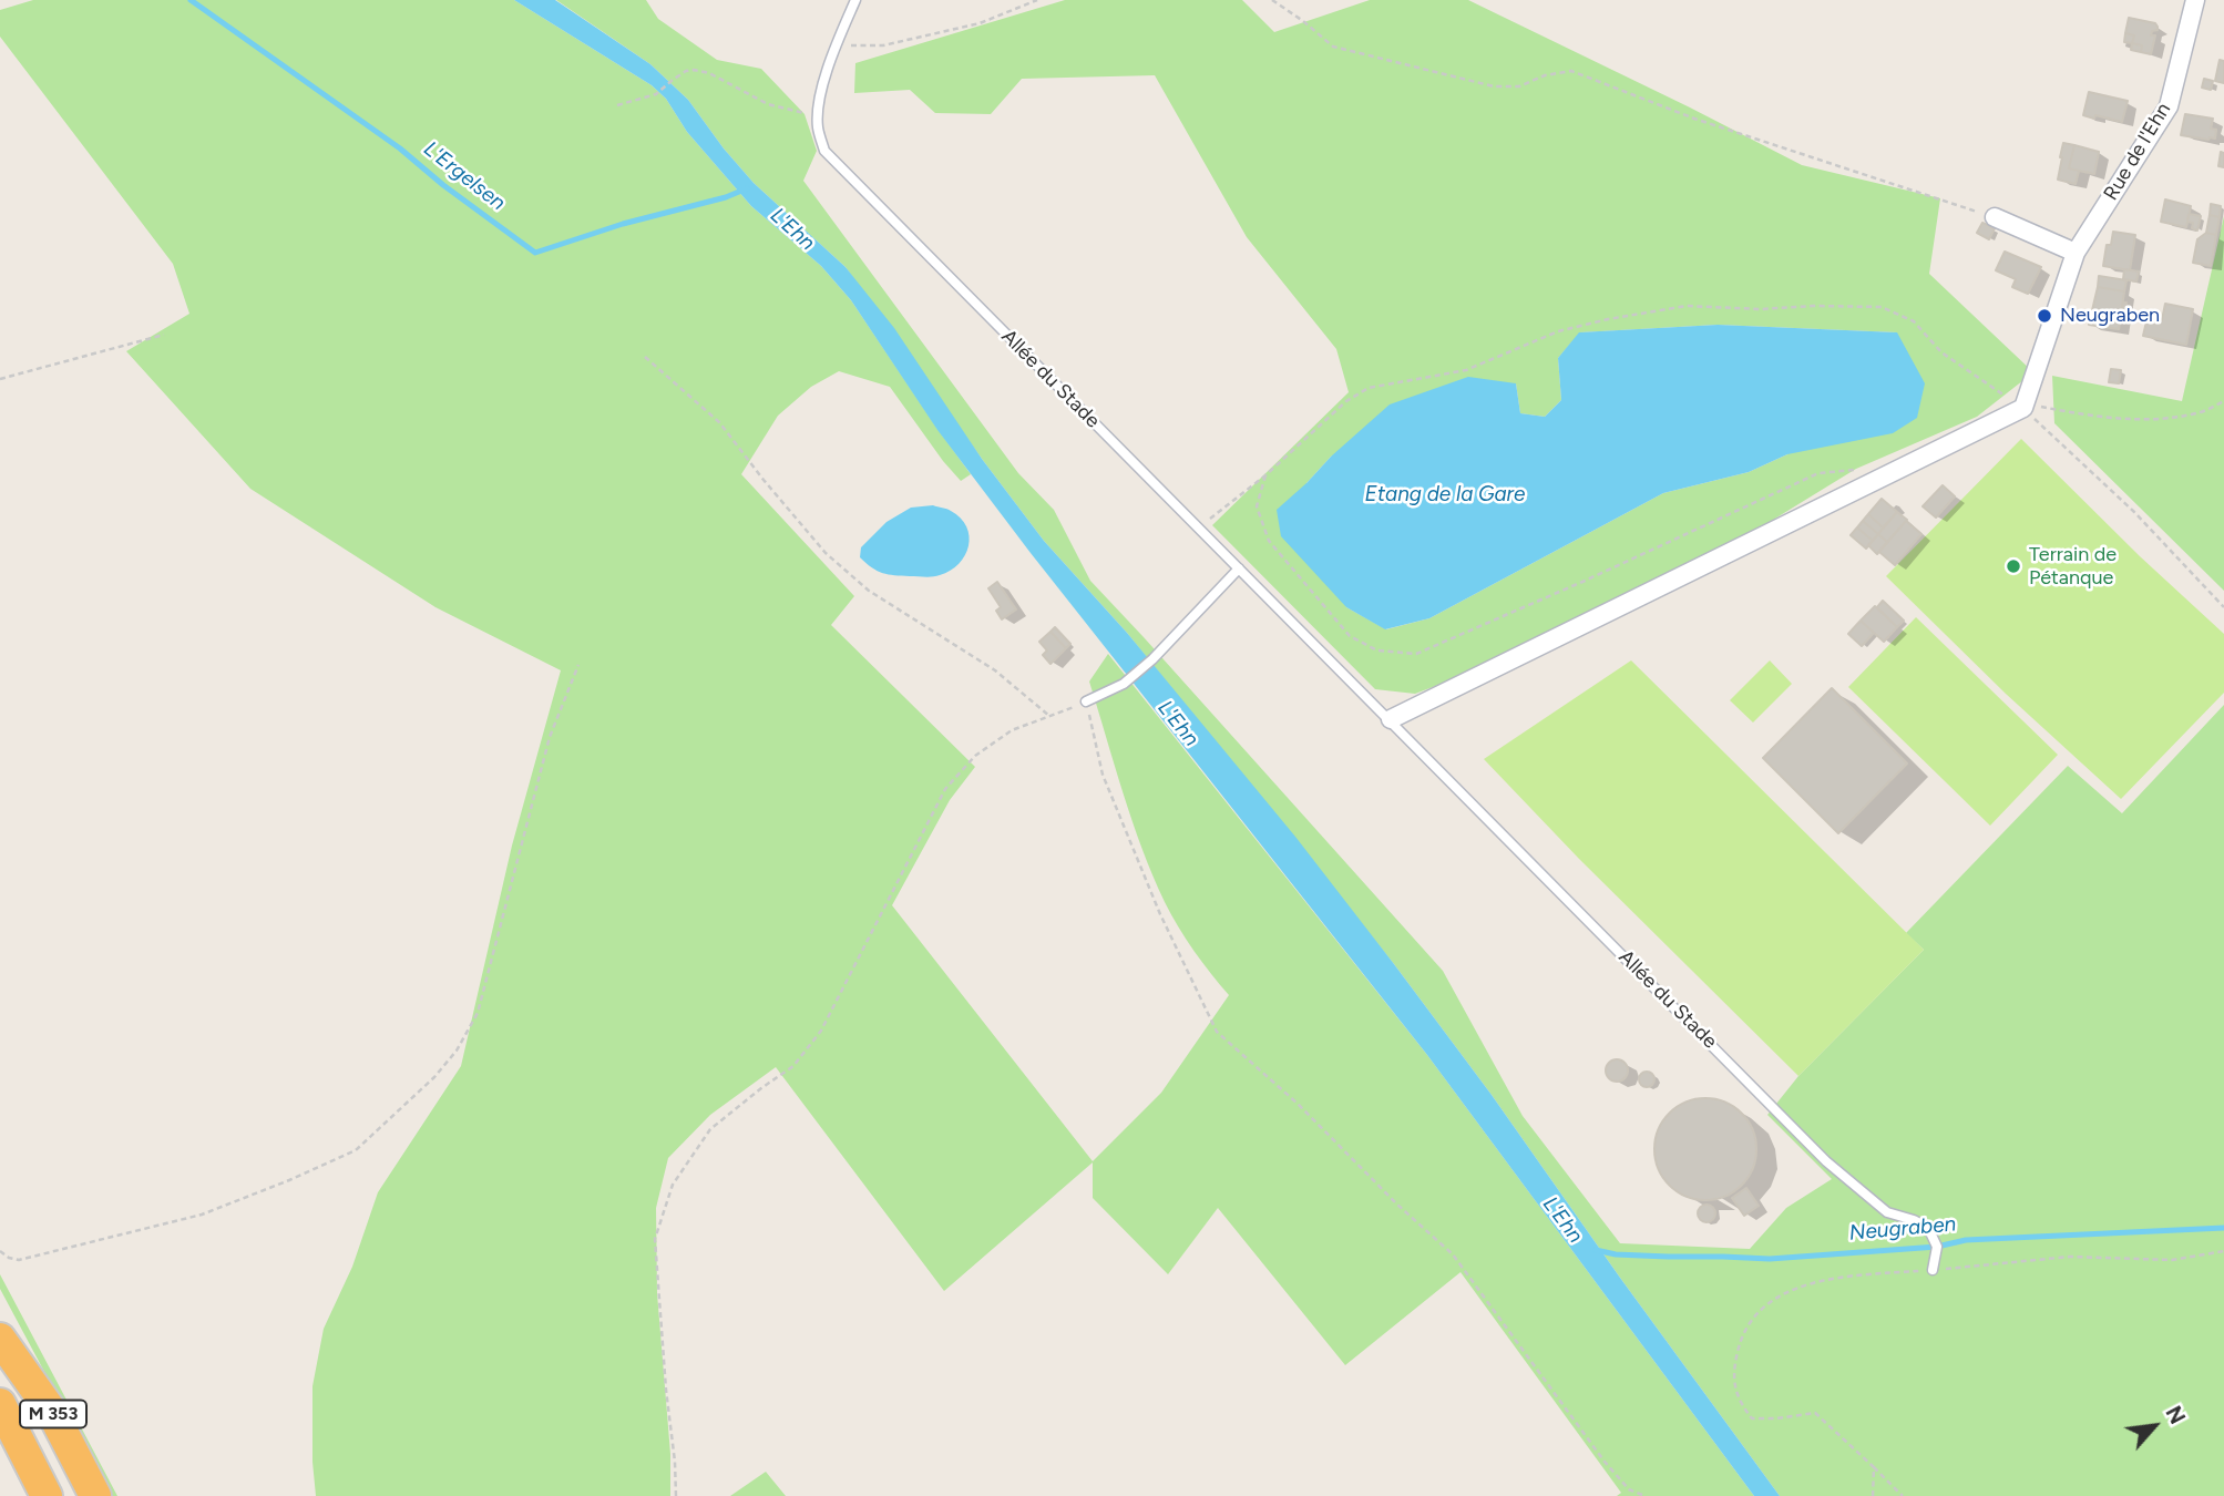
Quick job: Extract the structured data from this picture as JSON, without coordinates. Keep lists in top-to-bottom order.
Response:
{
  "streets": {
    "highway": ["M 353"],
    "street": ["Rue de l'Ehn"],
    "lane": ["Allée du Stade"]
  },
  "water": [
    "L'Ergelsen",
    "L'Ehn",
    "Etang de la Gare",
    "Neugraben"
  ],
  "places": ["Neugraben", "Terrain de Pétanque"],
  "north": "top right"
}
